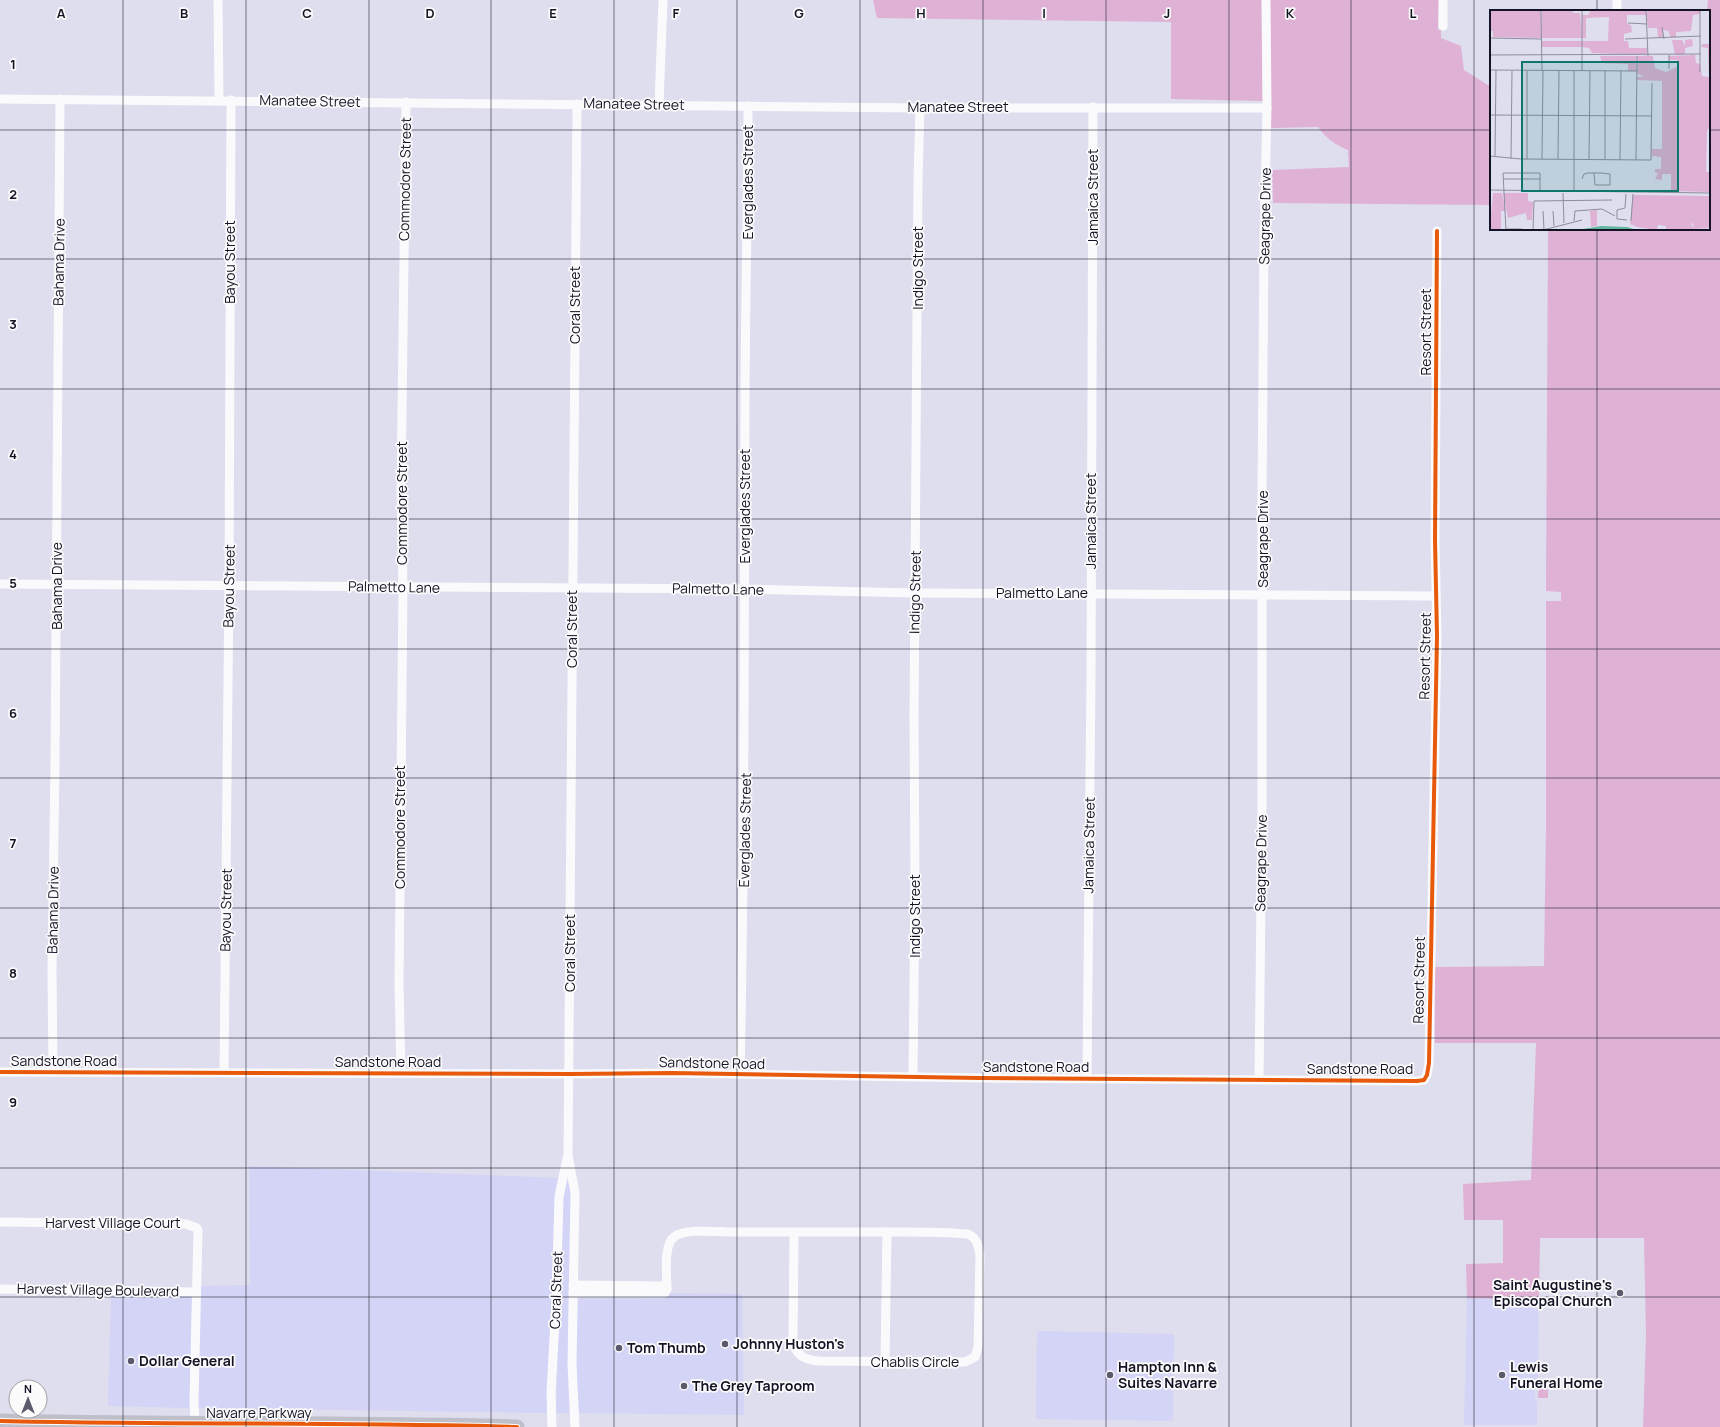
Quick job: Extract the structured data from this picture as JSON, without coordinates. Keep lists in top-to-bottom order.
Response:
{
  "streets": {
    "highway": ["Navarre Parkway"],
    "street": [
      "Manatee Street",
      "Commodore Street",
      "Everglades Street",
      "Jamaica Street",
      "Seagrape Drive",
      "Bahama Drive",
      "Bayou Street",
      "Indigo Street",
      "Coral Street",
      "Resort Street",
      "Palmetto Lane",
      "Sandstone Road",
      "Harvest Village Court",
      "Harvest Village Boulevard",
      "Chablis Circle"
    ]
  },
  "crossings": [
    ["Manatee Street", "Commodore Street"],
    ["Manatee Street", "Everglades Street"],
    ["Manatee Street", "Jamaica Street"],
    ["Manatee Street", "Seagrape Drive"],
    ["Manatee Street", "Bahama Drive"],
    ["Manatee Street", "Bayou Street"],
    ["Manatee Street", "Indigo Street"],
    ["Manatee Street", "Coral Street"],
    ["Commodore Street", "Palmetto Lane"],
    ["Commodore Street", "Sandstone Road"],
    ["Everglades Street", "Palmetto Lane"],
    ["Everglades Street", "Sandstone Road"],
    ["Jamaica Street", "Palmetto Lane"],
    ["Jamaica Street", "Sandstone Road"],
    ["Seagrape Drive", "Palmetto Lane"],
    ["Seagrape Drive", "Sandstone Road"],
    ["Bahama Drive", "Palmetto Lane"],
    ["Bahama Drive", "Sandstone Road"],
    ["Bayou Street", "Palmetto Lane"],
    ["Bayou Street", "Sandstone Road"],
    ["Indigo Street", "Palmetto Lane"],
    ["Indigo Street", "Sandstone Road"],
    ["Coral Street", "Palmetto Lane"],
    ["Coral Street", "Sandstone Road"],
    ["Coral Street", "Chablis Circle"],
    ["Resort Street", "Palmetto Lane"],
    ["Resort Street", "Sandstone Road"],
    ["Harvest Village Court", "Harvest Village Boulevard"],
    ["Harvest Village Court", "Navarre Parkway"]
  ],
  "places": [
    "Saint Augustine's Episcopal Church",
    "Johnny Huston's",
    "Tom Thumb",
    "Dollar General",
    "Hampton Inn & Suites Navarre",
    "Lewis Funeral Home",
    "The Grey Taproom"
  ],
  "north": "top",
  "grid": {
    "columns": [
      "A",
      "B",
      "C",
      "D",
      "E",
      "F",
      "G",
      "H",
      "I",
      "J",
      "K",
      "L"
    ],
    "rows": [
      "1",
      "2",
      "3",
      "4",
      "5",
      "6",
      "7",
      "8",
      "9"
    ]
  }
}
